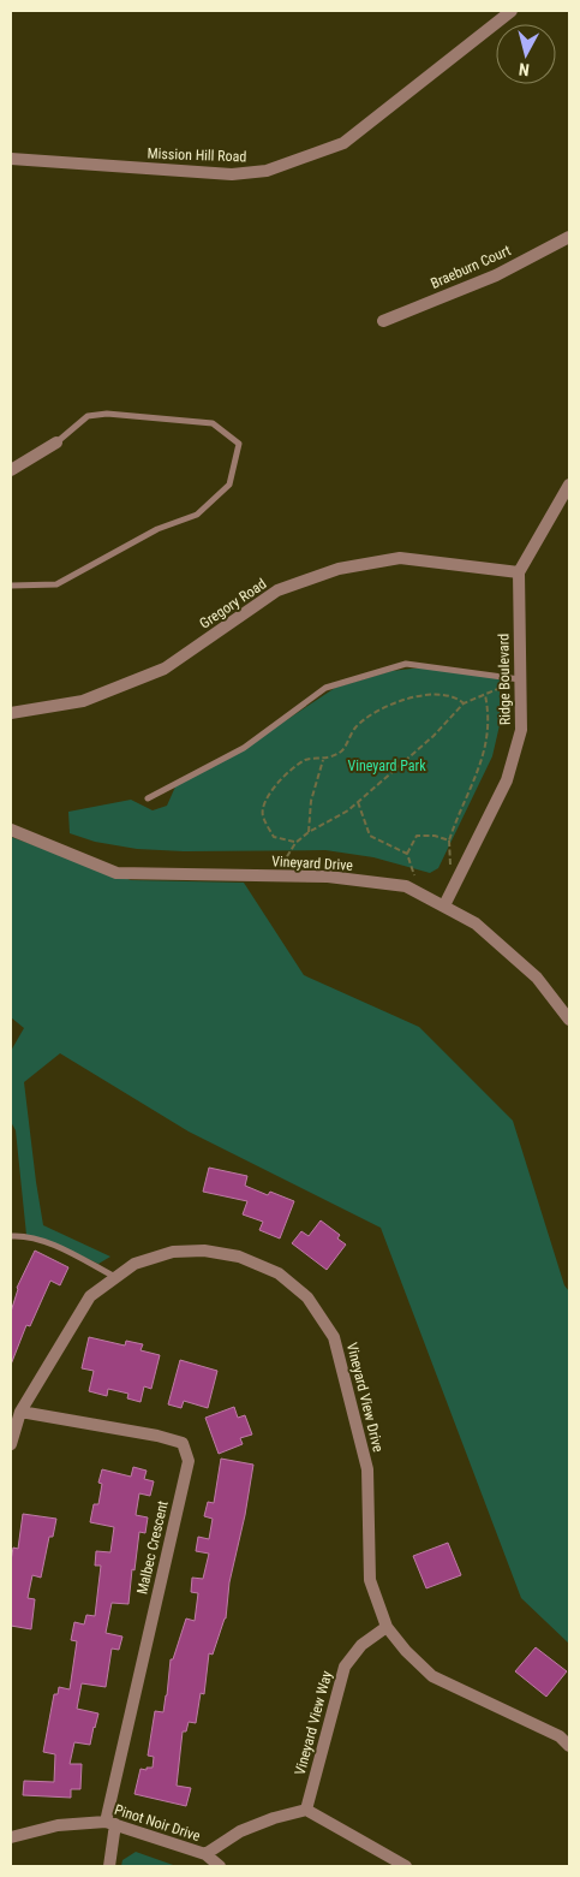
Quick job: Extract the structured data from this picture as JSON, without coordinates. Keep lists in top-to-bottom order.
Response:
{
  "streets": {
    "street": [
      "Mission Hill Road",
      "Braeburn Court",
      "Gregory Road",
      "Ridge Boulevard",
      "Vineyard Drive",
      "Vineyard View Drive",
      "Malbec Crescent",
      "Vineyard View Way",
      "Pinot Noir Drive"
    ]
  },
  "crossings": [
    ["Gregory Road", "Ridge Boulevard"],
    ["Ridge Boulevard", "Vineyard Drive"],
    ["Vineyard View Drive", "Malbec Crescent"],
    ["Vineyard View Drive", "Vineyard View Way"],
    ["Malbec Crescent", "Pinot Noir Drive"]
  ],
  "parks": ["Vineyard Park"],
  "north": "bottom"
}
